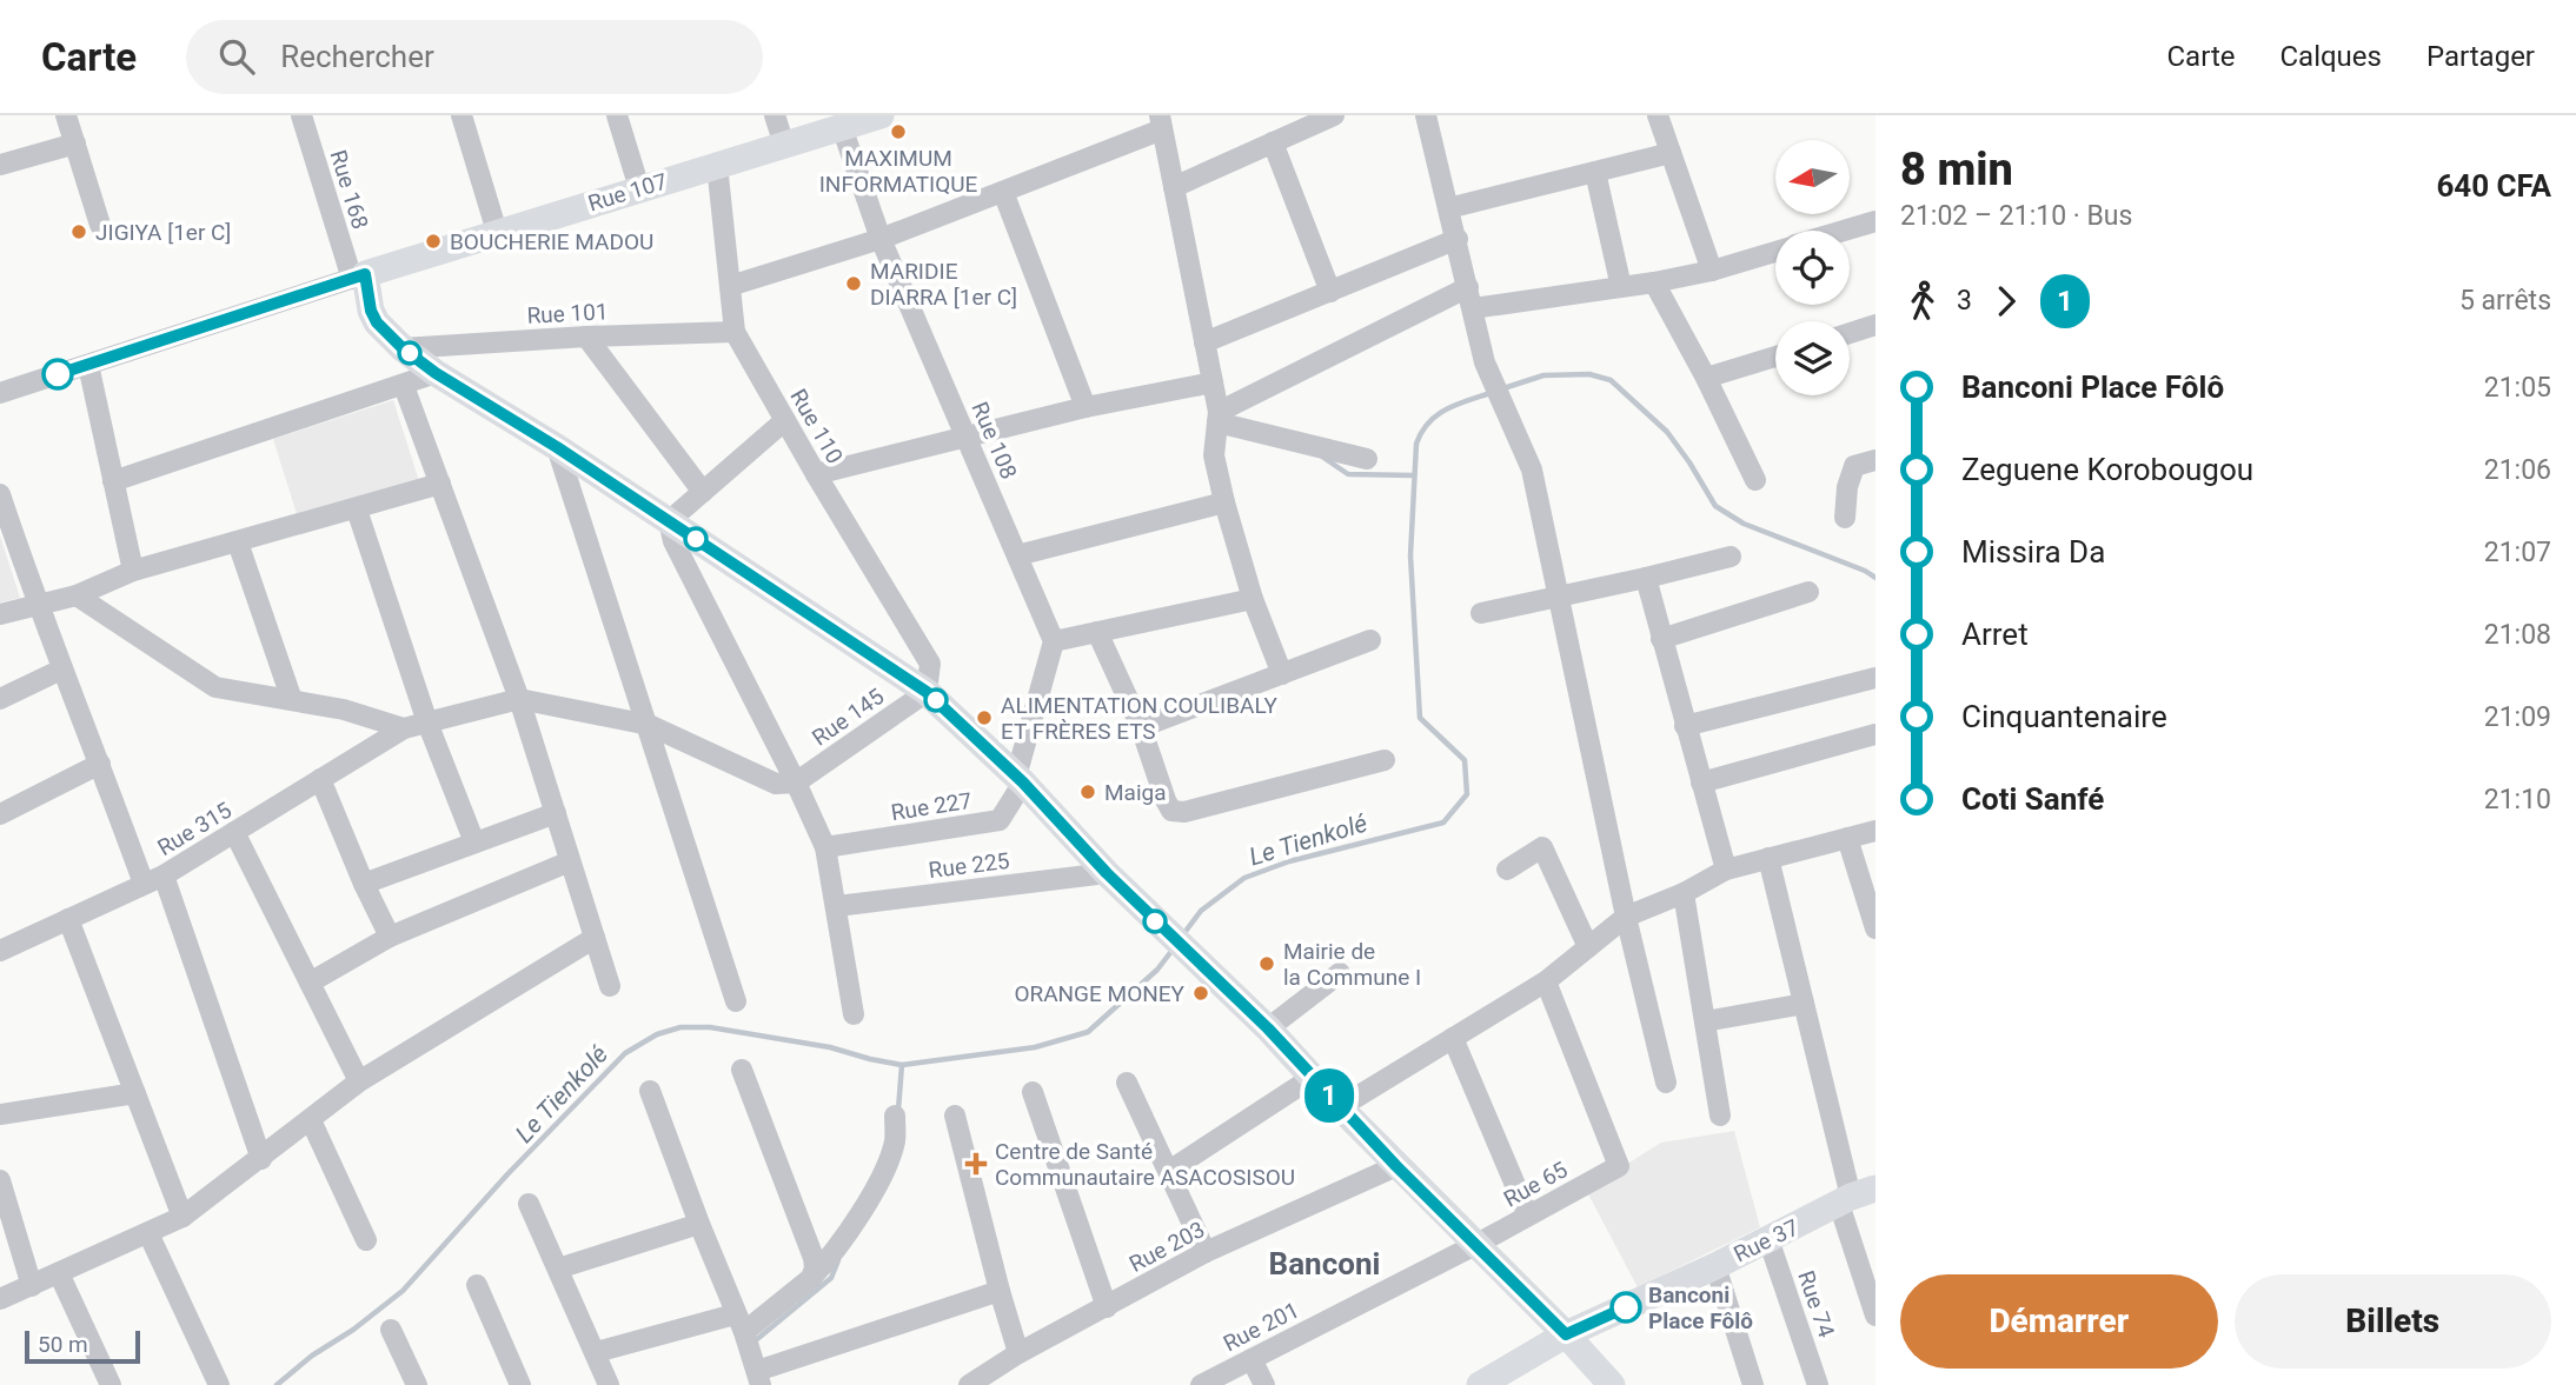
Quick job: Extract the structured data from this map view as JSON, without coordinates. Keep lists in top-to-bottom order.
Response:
{
  "streets": {
    "main road": ["Rue 107", "Rue 37"],
    "street": [
      "Rue 168",
      "Rue 101",
      "Rue 110",
      "Rue 108",
      "Rue 145",
      "Rue 227",
      "Rue 315",
      "Rue 225",
      "Rue 65",
      "Rue 203",
      "Rue 74",
      "Rue 201"
    ]
  },
  "crossings": [
    ["Rue 168", "Rue 107"],
    ["Rue 107", "Rue 110"],
    ["Rue 107", "Rue 108"],
    ["Rue 101", "Rue 110"],
    ["Rue 110", "Rue 145"],
    ["Rue 65", "Rue 201"],
    ["Rue 37", "Rue 74"]
  ],
  "districts": ["Banconi"],
  "water": ["Le Tienkolé"],
  "places": {
    "other": [
      "MAXIMUM INFORMATIQUE",
      "JIGIYA [1er C]",
      "BOUCHERIE MADOU",
      "MARIDIE DIARRA [1er C]",
      "ALIMENTATION COULIBALY ET FRÈRES ETS",
      "Maiga",
      "Mairie de la Commune I",
      "ORANGE MONEY",
      "Banconi Place Fôlô"
    ],
    "health": ["Centre de Santé Communautaire ASACOSISOU"]
  },
  "lines": ["bus line 1"],
  "scale_bar": "50 m",
  "north": "left",
  "page": {
    "header": "Carte",
    "search": "Rechercher",
    "nav": ["Carte", "Calques", "Partager"],
    "on_map": "1",
    "heading": ["8 min", "21:02 – 21:10 · Bus", "640 CFA"],
    "legs": ["3", "1", "5 arrêts"],
    "list": [
      {
        "name": "Banconi Place Fôlô",
        "value": "21:05"
      },
      {
        "name": "Zeguene Korobougou",
        "value": "21:06"
      },
      {
        "name": "Missira Da",
        "value": "21:07"
      },
      {
        "name": "Arret",
        "value": "21:08"
      },
      {
        "name": "Cinquantenaire",
        "value": "21:09"
      },
      {
        "name": "Coti Sanfé",
        "value": "21:10"
      }
    ],
    "buttons": ["Démarrer", "Billets"],
    "scale": "50 m"
  }
}
